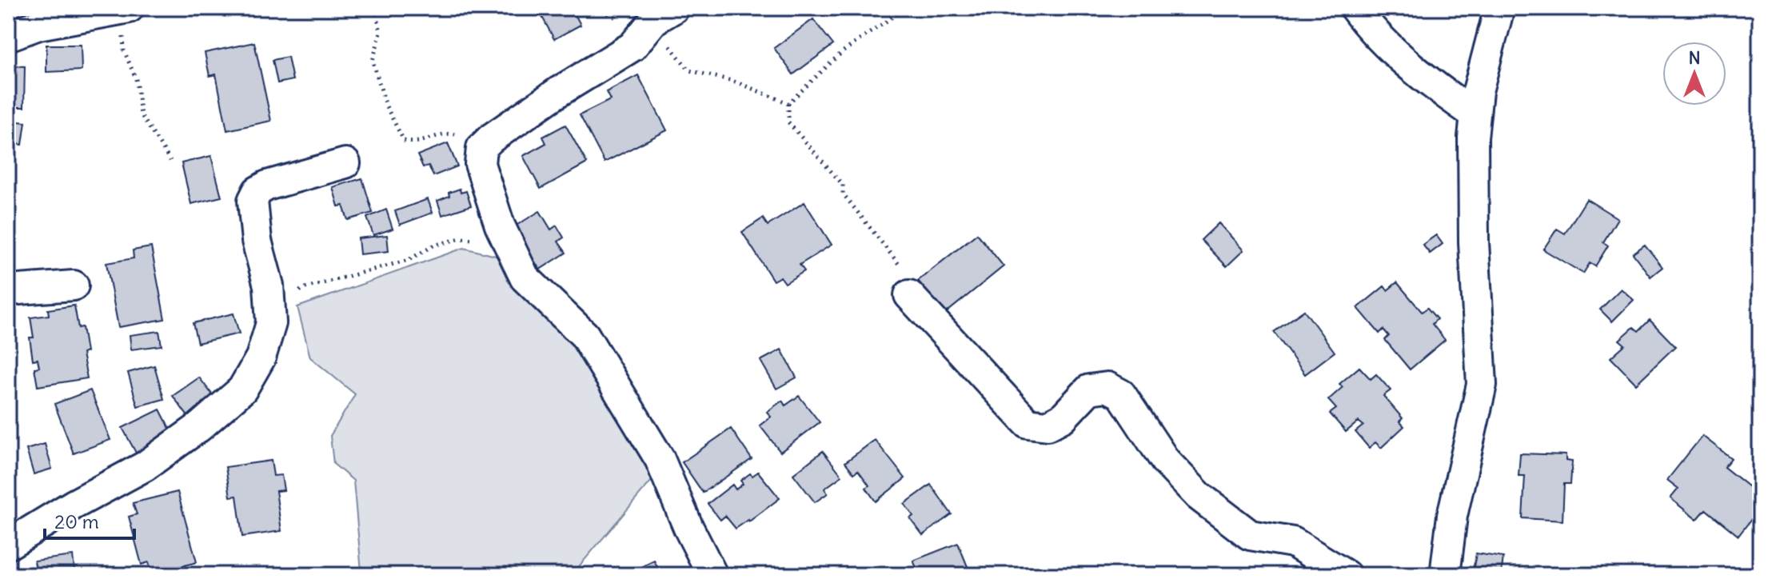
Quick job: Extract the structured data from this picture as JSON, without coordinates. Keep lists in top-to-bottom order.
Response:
{
  "scale_bar": "20 m",
  "north": "top"
}
